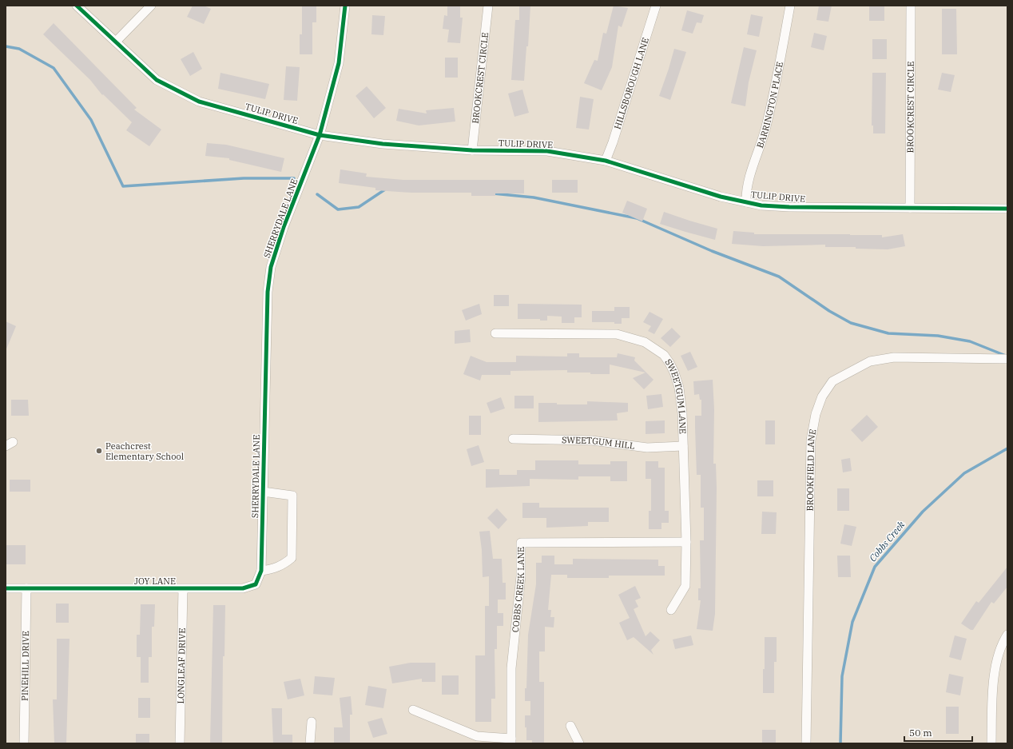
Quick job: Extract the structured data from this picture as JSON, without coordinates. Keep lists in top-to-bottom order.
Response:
{
  "streets": {
    "street": [
      "BROOKCREST CIRCLE",
      "HILLSBOROUGH LANE",
      "BARRINGTON PLACE",
      "TULIP DRIVE",
      "SHERRYDALE LANE",
      "SWEETGUM LANE",
      "SWEETGUM HILL",
      "BROOKFIELD LANE",
      "JOY LANE",
      "COBBS CREEK LANE",
      "PINEHILL DRIVE",
      "LONGLEAF DRIVE"
    ]
  },
  "crossings": [
    ["BROOKCREST CIRCLE", "TULIP DRIVE"],
    ["HILLSBOROUGH LANE", "TULIP DRIVE"],
    ["BARRINGTON PLACE", "TULIP DRIVE"],
    ["TULIP DRIVE", "SHERRYDALE LANE"],
    ["SHERRYDALE LANE", "JOY LANE"],
    ["SWEETGUM LANE", "SWEETGUM HILL"],
    ["SWEETGUM LANE", "COBBS CREEK LANE"],
    ["JOY LANE", "PINEHILL DRIVE"],
    ["JOY LANE", "LONGLEAF DRIVE"]
  ],
  "water": ["Cobbs Creek"],
  "places": ["Peachcrest Elementary School"],
  "scale_bar": "50 m"
}
